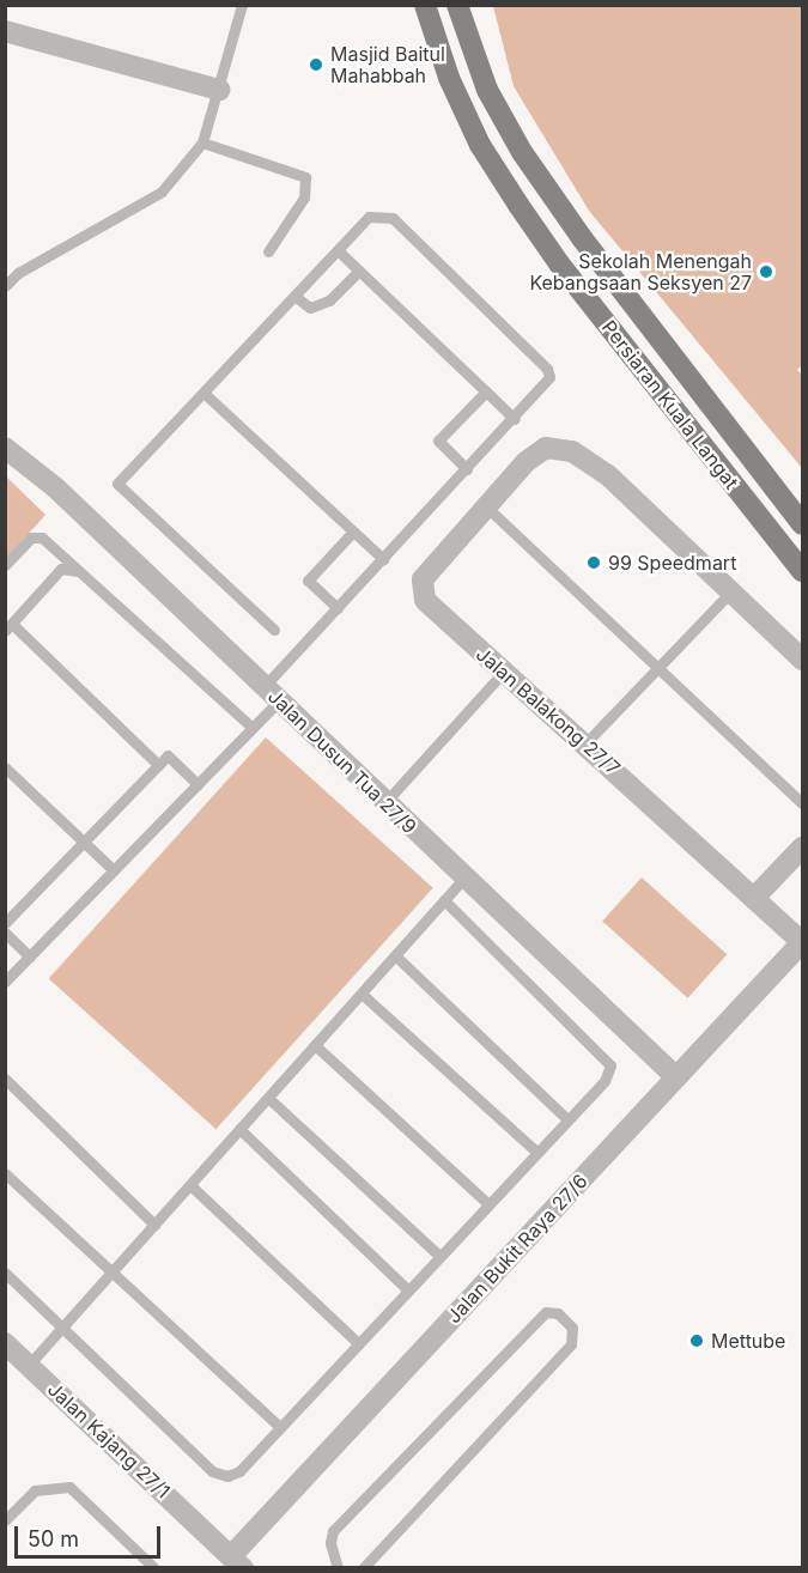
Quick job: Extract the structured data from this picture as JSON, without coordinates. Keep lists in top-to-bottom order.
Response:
{
  "streets": {
    "main road": ["Persiaran Kuala Langat"],
    "street": [
      "Jalan Balakong 27/7",
      "Jalan Dusun Tua 27/9",
      "Jalan Bukit Raya 27/6",
      "Jalan Kajang 27/1"
    ]
  },
  "crossings": [
    ["Jalan Balakong 27/7", "Jalan Bukit Raya 27/6"],
    ["Jalan Dusun Tua 27/9", "Jalan Bukit Raya 27/6"],
    ["Jalan Bukit Raya 27/6", "Jalan Kajang 27/1"]
  ],
  "places": [
    "Masjid Baitul Mahabbah",
    "Sekolah Menengah Kebangsaan Seksyen 27",
    "99 Speedmart",
    "Mettube"
  ],
  "scale_bar": "50 m"
}
